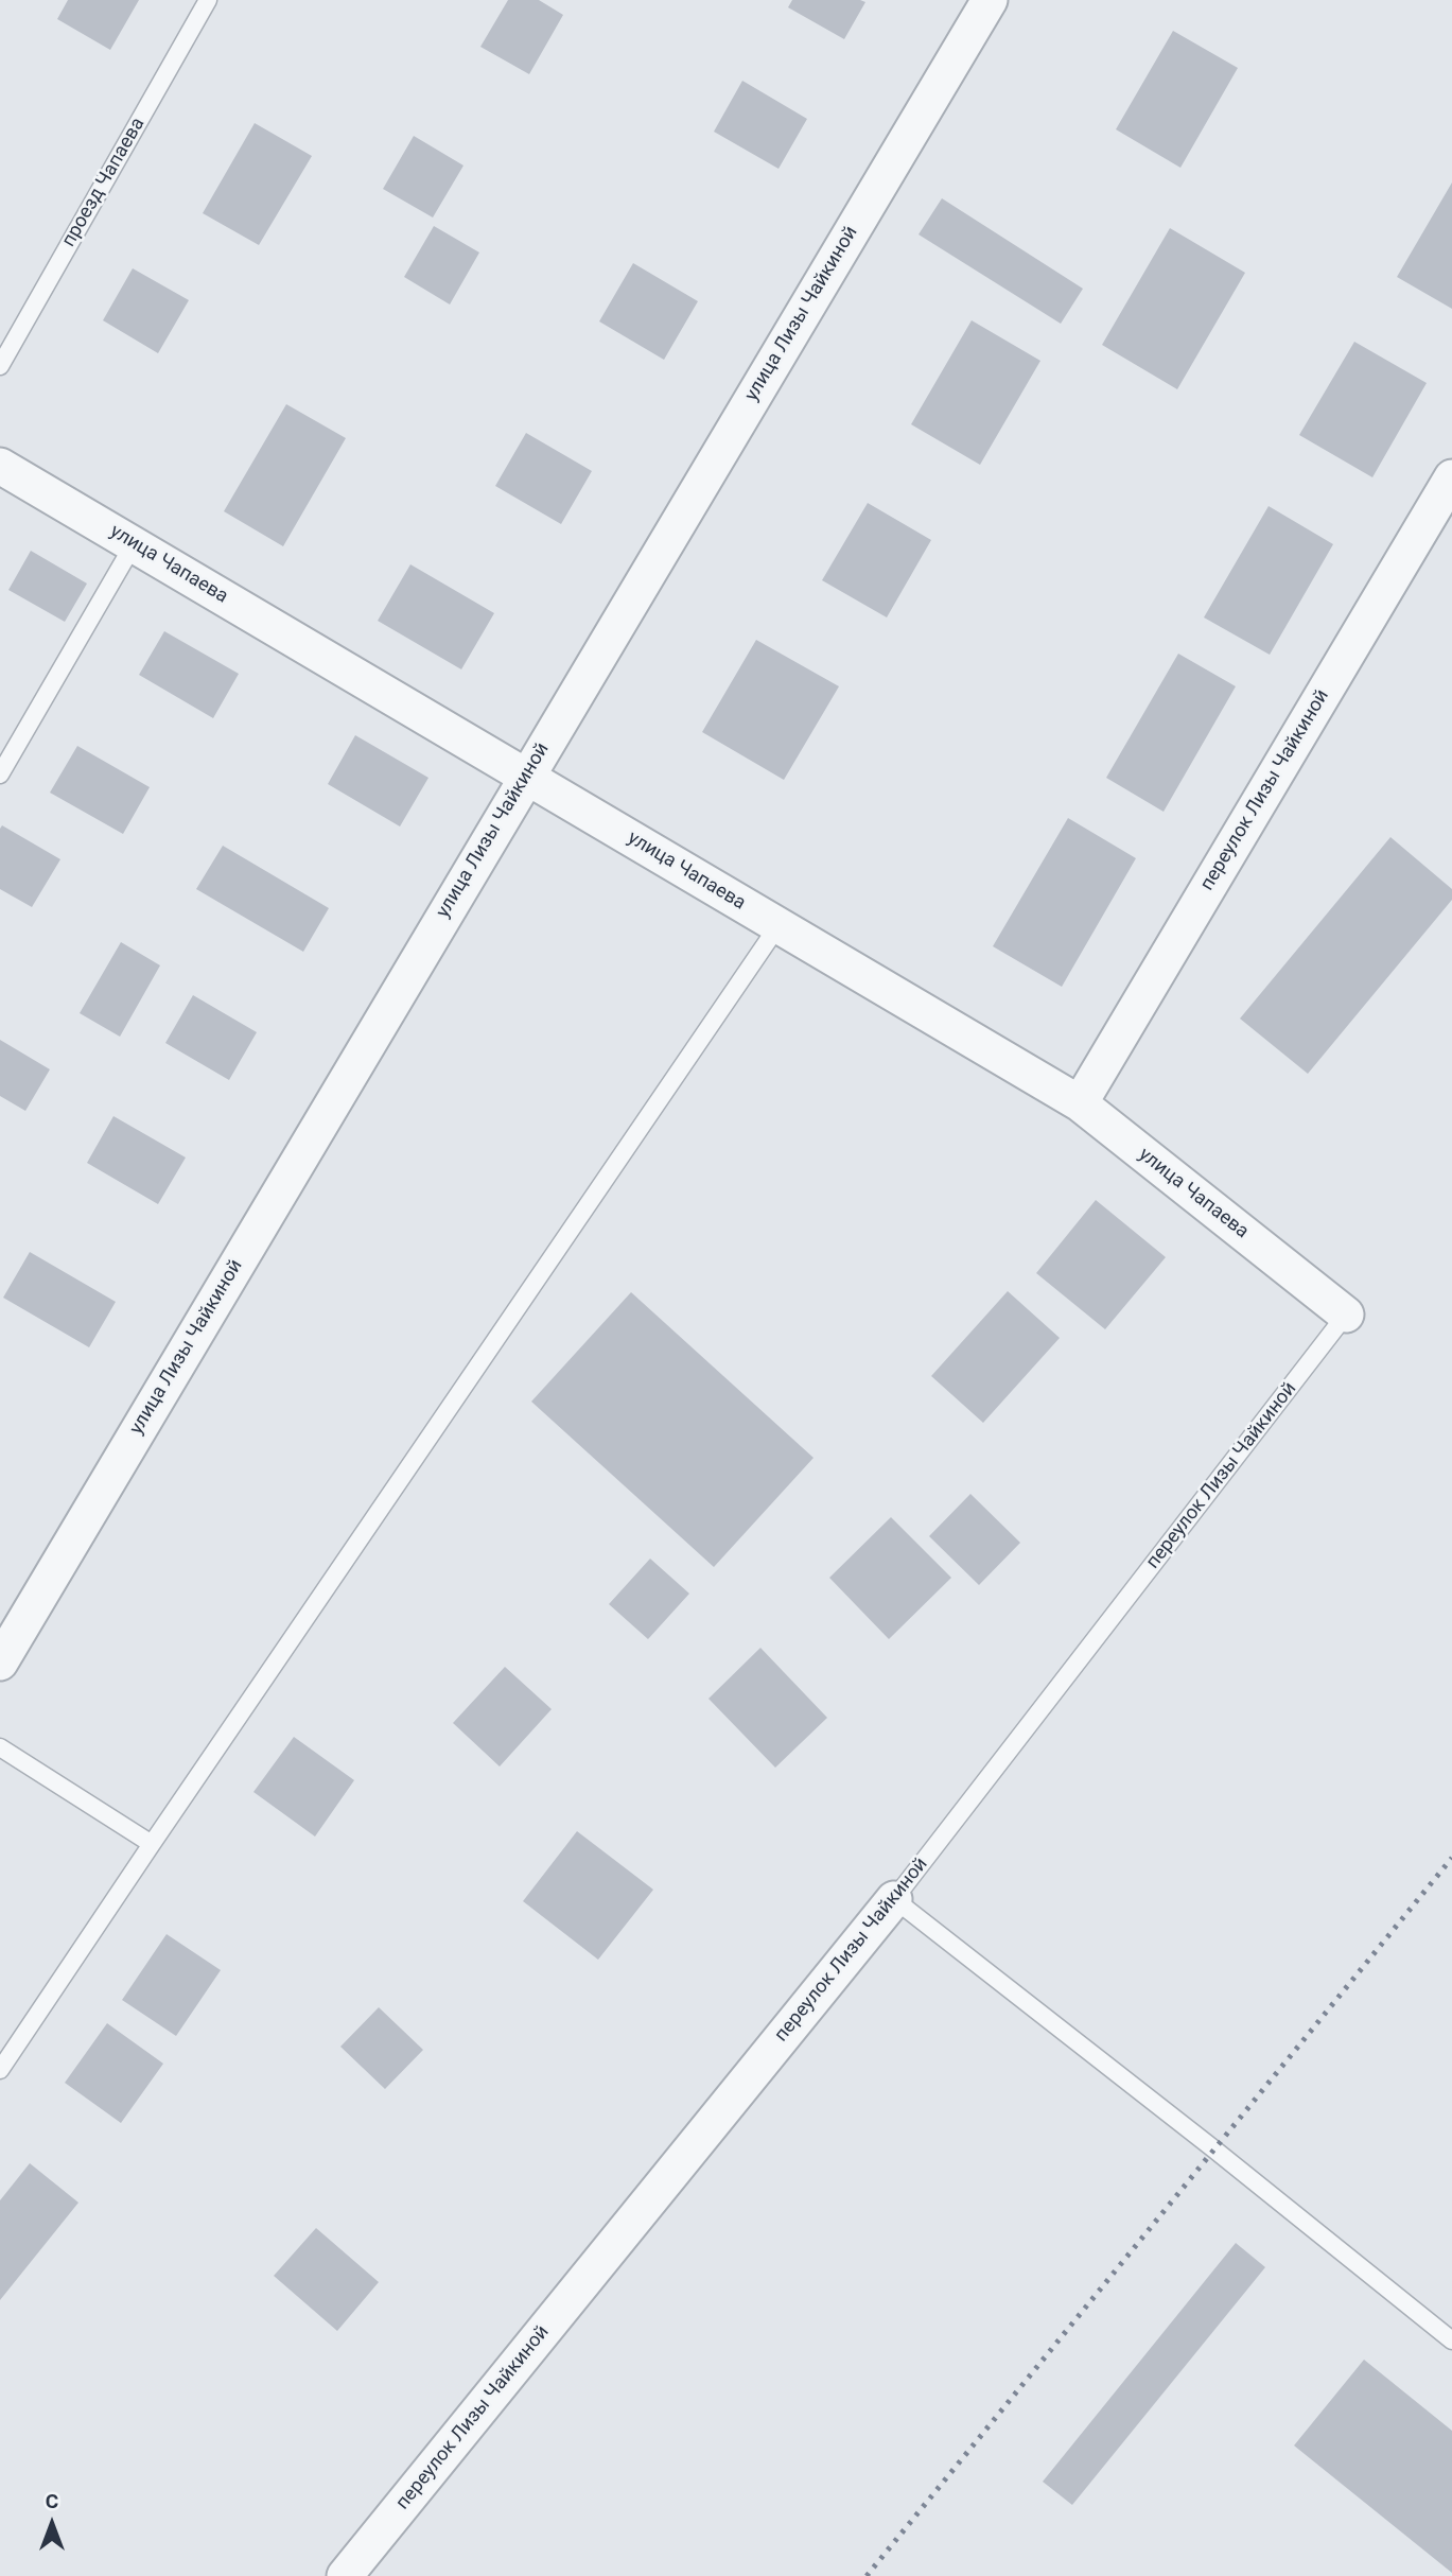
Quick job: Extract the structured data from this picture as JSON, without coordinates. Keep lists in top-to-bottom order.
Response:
{
  "streets": {
    "street": ["улица Лизы Чайкиной", "улица Чапаева", "переулок Лизы Чайкиной"],
    "lane": ["проезд Чапаева"]
  },
  "crossings": [
    ["улица Лизы Чайкиной", "улица Чапаева"],
    ["улица Чапаева", "переулок Лизы Чайкиной"]
  ],
  "north": "top"
}
